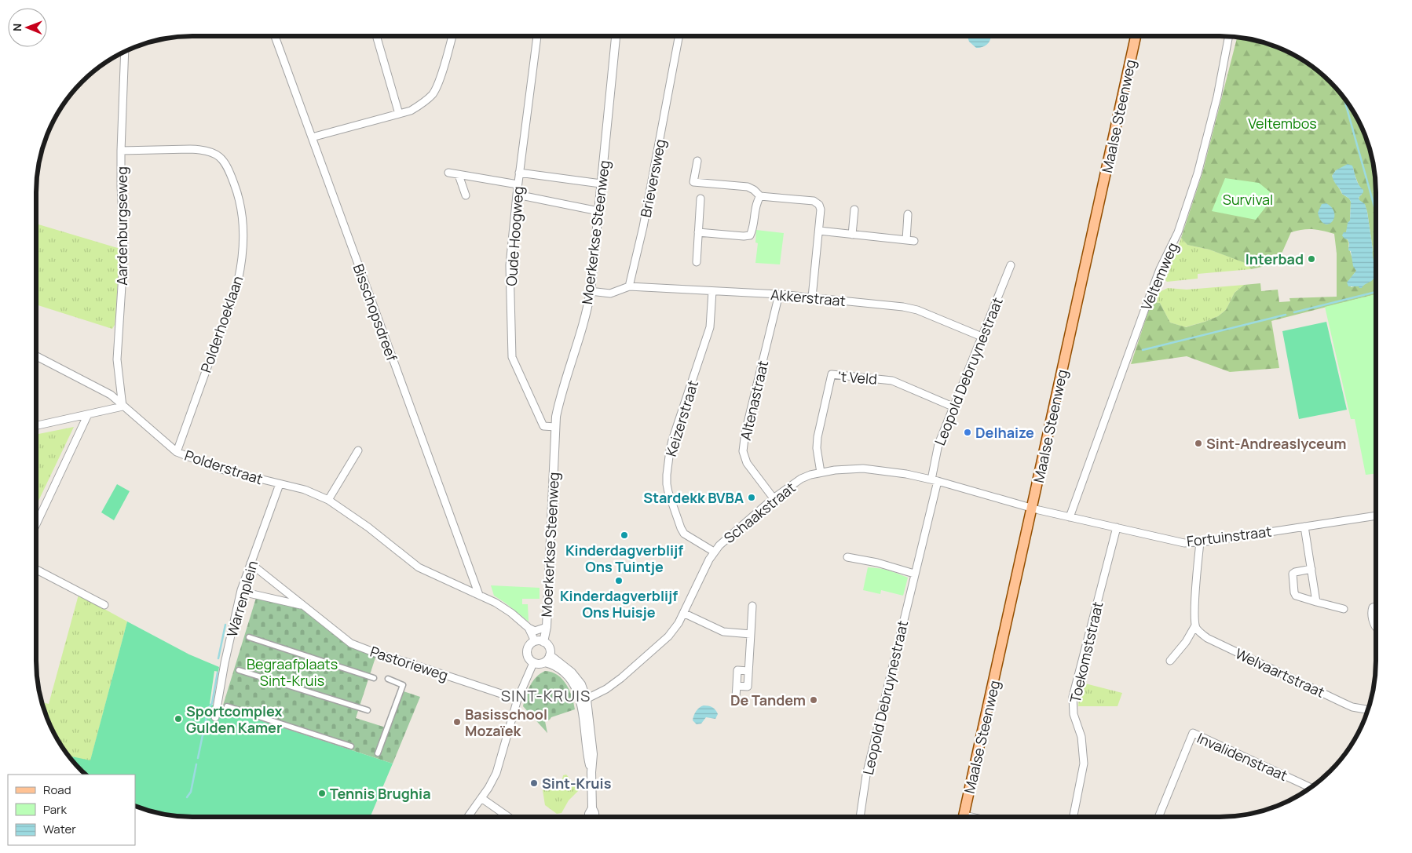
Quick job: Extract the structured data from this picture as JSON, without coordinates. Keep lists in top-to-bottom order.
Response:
{
  "streets": {
    "main road": ["Maalse Steenweg"],
    "street": [
      "Brieversweg",
      "Aardenburgseweg",
      "Moerkerkse Steenweg",
      "Oude Hoogweg",
      "Veltemweg",
      "Akkerstraat",
      "Bisschopsdreef",
      "Polderhoeklaan",
      "Leopold Debruynestraat",
      "'t Veld",
      "Altenastraat",
      "Keizerstraat",
      "Polderstraat",
      "Schaakstraat",
      "Fortuinstraat",
      "Warrenplein",
      "Toekomststraat",
      "Pastorieweg",
      "Welvaartstraat",
      "Invalidenstraat"
    ]
  },
  "crossings": [
    ["Maalse Steenweg", "Schaakstraat"],
    ["Maalse Steenweg", "Fortuinstraat"],
    ["Brieversweg", "Akkerstraat"],
    ["Aardenburgseweg", "Polderhoeklaan"],
    ["Aardenburgseweg", "Polderstraat"],
    ["Moerkerkse Steenweg", "Oude Hoogweg"],
    ["Moerkerkse Steenweg", "Polderstraat"],
    ["Veltemweg", "Fortuinstraat"],
    ["Akkerstraat", "Leopold Debruynestraat"],
    ["Akkerstraat", "Altenastraat"],
    ["Akkerstraat", "Keizerstraat"],
    ["Bisschopsdreef", "Polderstraat"],
    ["Polderhoeklaan", "Polderstraat"],
    ["Leopold Debruynestraat", "'t Veld"],
    ["Leopold Debruynestraat", "Schaakstraat"],
    ["'t Veld", "Schaakstraat"],
    ["Altenastraat", "Schaakstraat"],
    ["Keizerstraat", "Schaakstraat"],
    ["Polderstraat", "Warrenplein"],
    ["Schaakstraat", "Fortuinstraat"],
    ["Fortuinstraat", "Toekomststraat"],
    ["Warrenplein", "Pastorieweg"]
  ],
  "districts": ["SINT-KRUIS"],
  "parks": ["Veltembos", "Survival", "Begraafplaats Sint-Kruis"],
  "places": [
    "Interbad",
    "Delhaize",
    "Sint-Andreaslyceum",
    "Stardekk BVBA",
    "Kinderdagverblijf Ons Tuintje",
    "Kinderdagverblijf Ons Huisje",
    "De Tandem",
    "Sportcomplex Gulden Kamer",
    "Basisschool Mozaïek",
    "Sint-Kruis",
    "Tennis Brughia"
  ],
  "legend": ["Road", "Park", "Water"],
  "north": "left"
}
